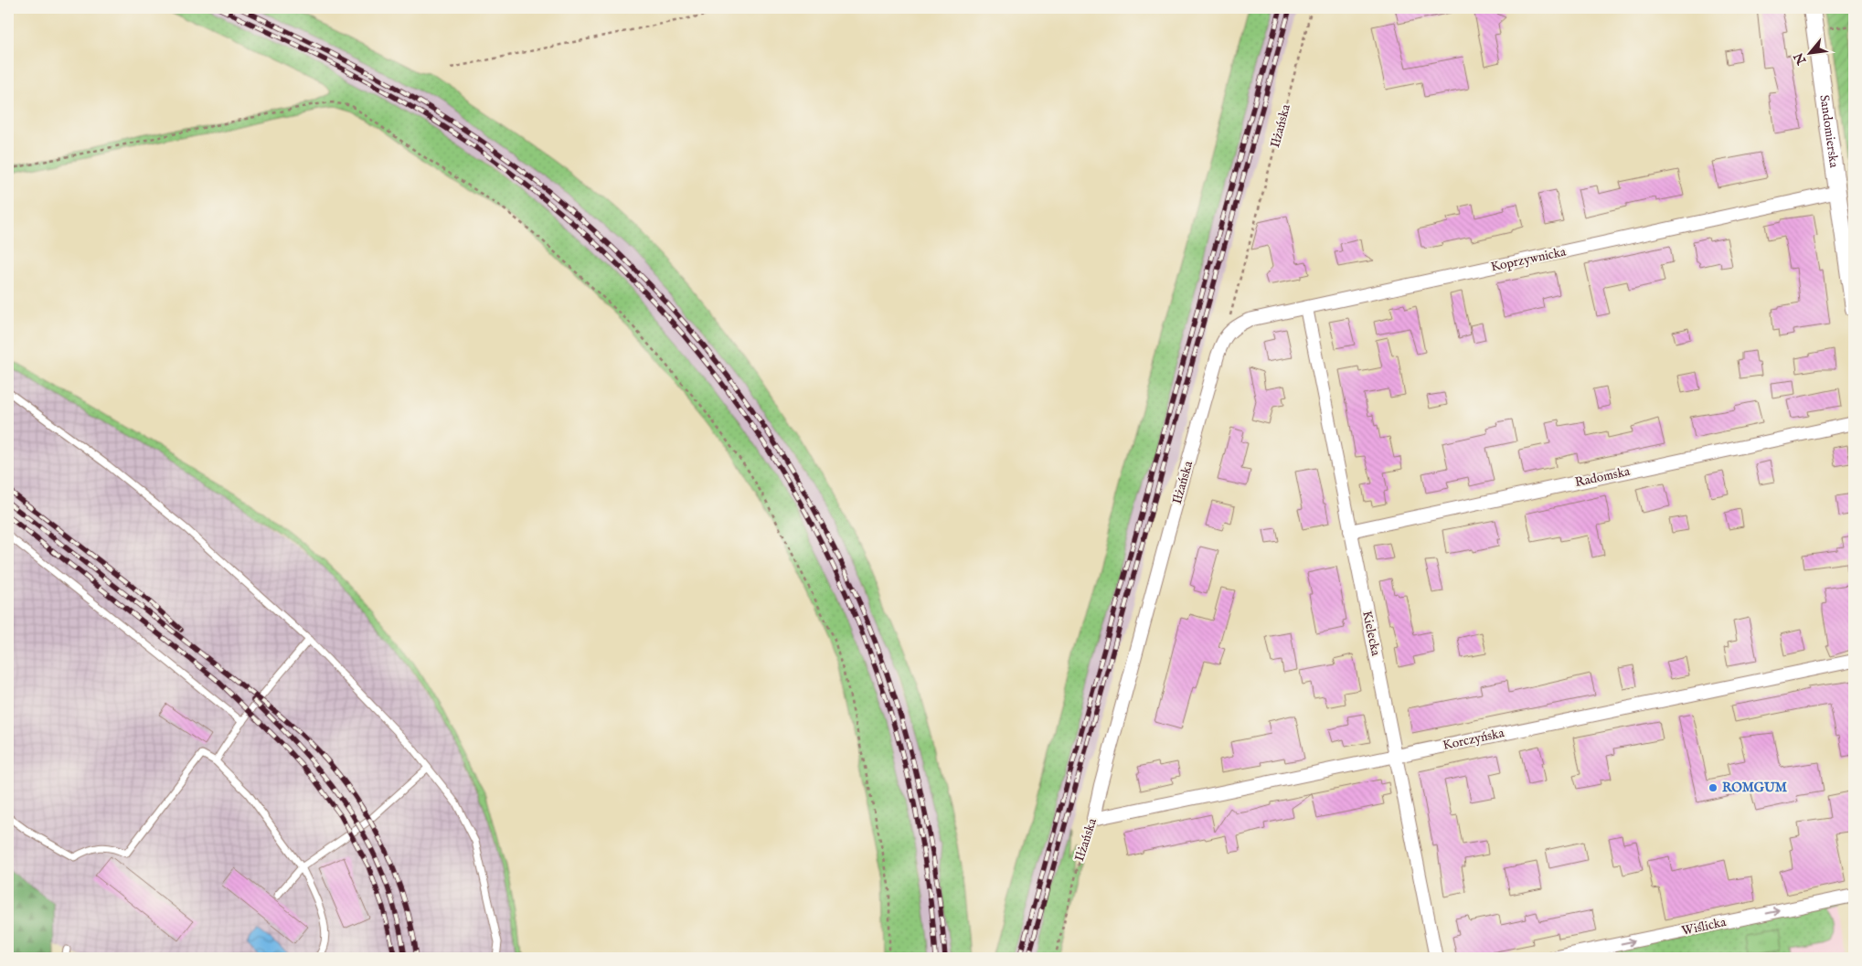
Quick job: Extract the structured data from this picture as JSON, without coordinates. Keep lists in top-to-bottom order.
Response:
{
  "streets": {
    "street": [
      "Iłżańska",
      "Sandomierska",
      "Koprzywnicka",
      "Radomska",
      "Kielecka",
      "Korczyńska",
      "Wiślicka"
    ]
  },
  "crossings": [
    ["Iłżańska", "Koprzywnicka"],
    ["Iłżańska", "Korczyńska"],
    ["Sandomierska", "Koprzywnicka"],
    ["Koprzywnicka", "Kielecka"],
    ["Radomska", "Kielecka"],
    ["Kielecka", "Korczyńska"]
  ],
  "one_way": ["Wiślicka"],
  "places": ["ROMGUM"],
  "north": "bottom left"
}
